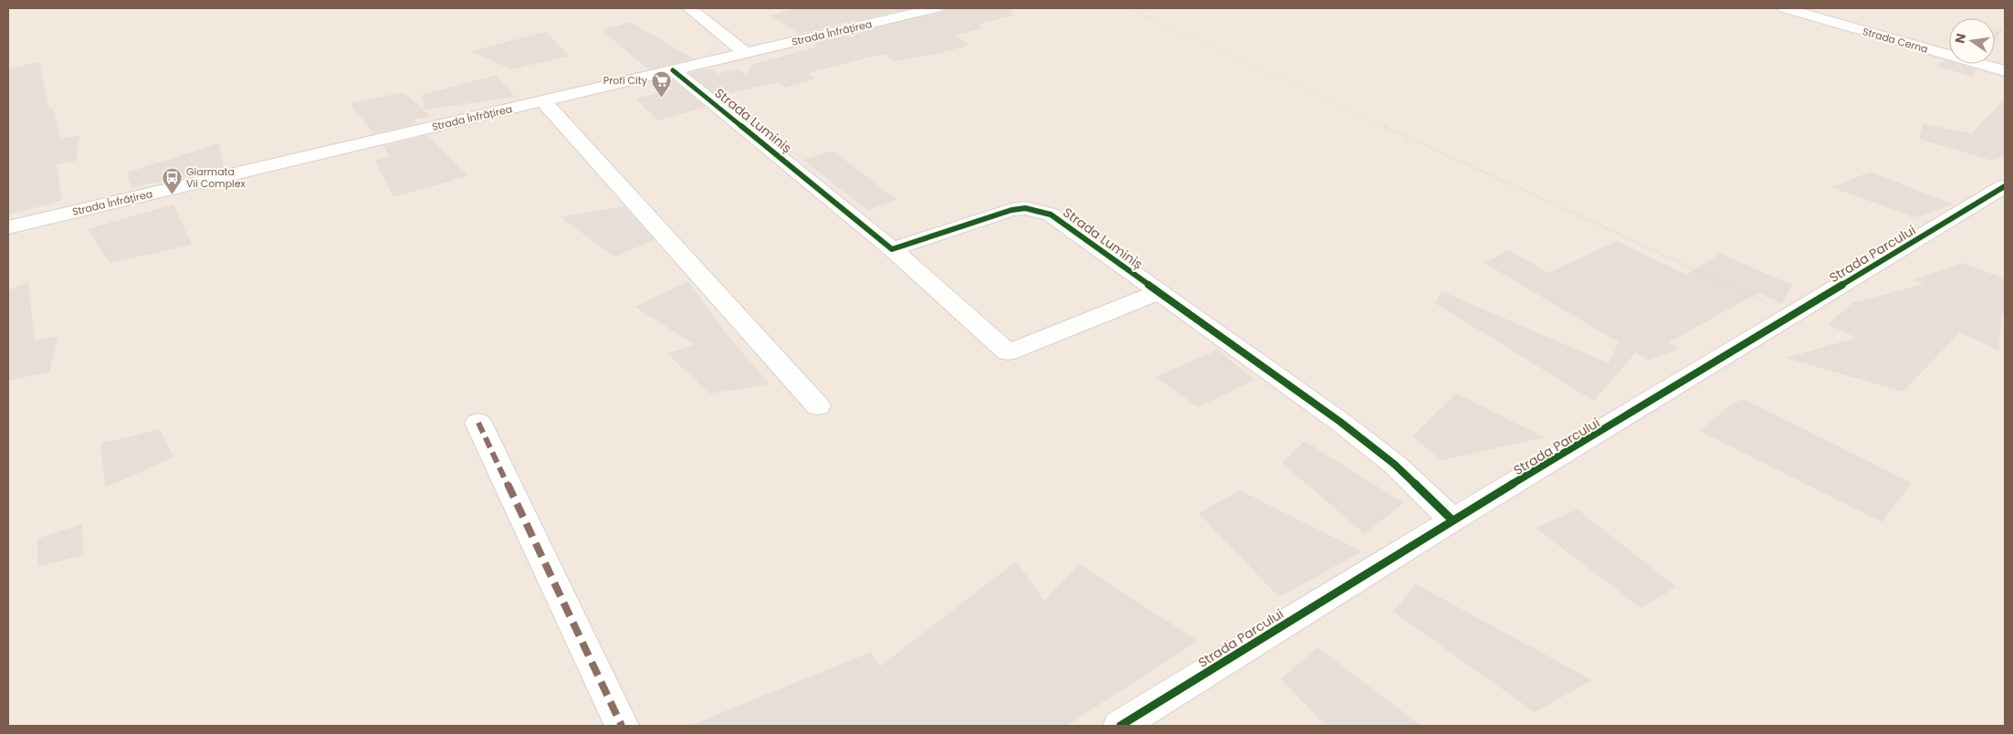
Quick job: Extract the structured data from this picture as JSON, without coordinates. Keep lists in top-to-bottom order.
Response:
{
  "streets": {
    "street": [
      "Strada Înfrățirea",
      "Strada Cerna",
      "Strada Luminiș",
      "Strada Parcului"
    ]
  },
  "crossings": [
    ["Strada Înfrățirea", "Strada Luminiș"],
    ["Strada Luminiș", "Strada Parcului"]
  ],
  "places": {
    "supermarket": ["Profi City"],
    "bus stop": ["Giarmata Vii Complex"]
  },
  "north": "left"
}
